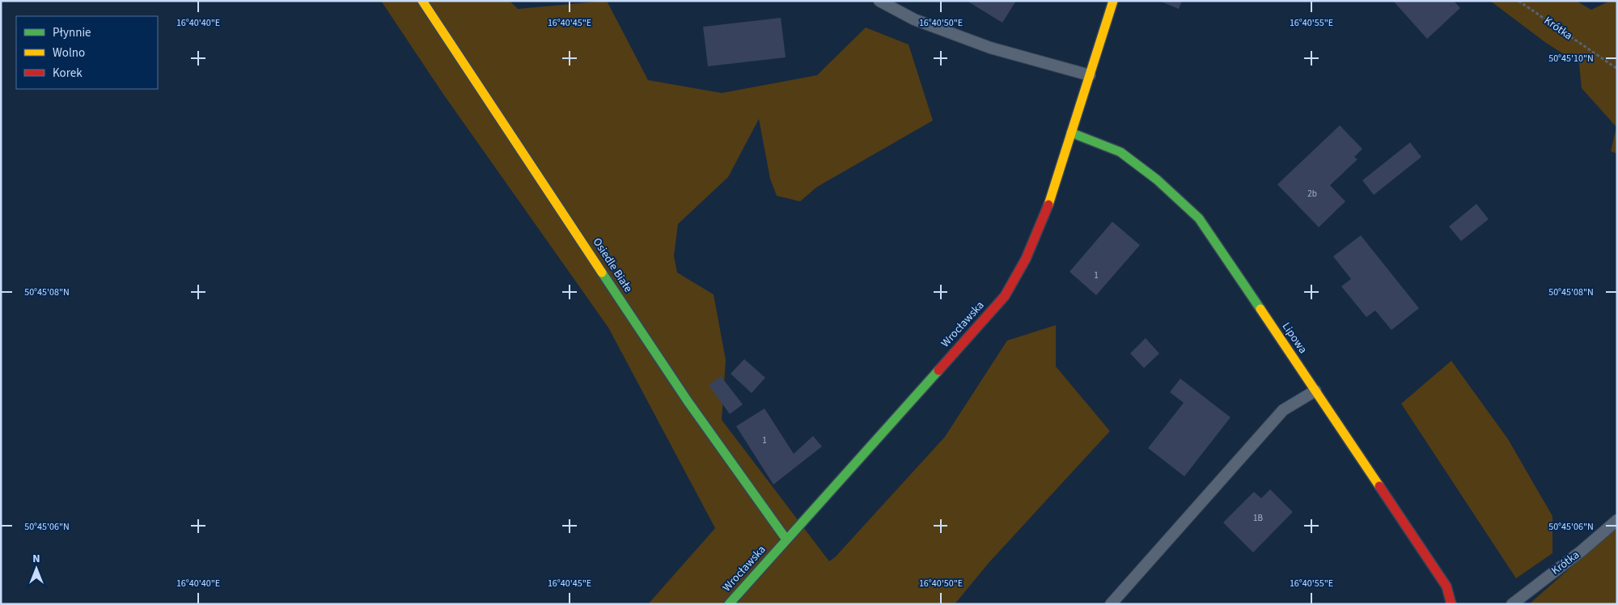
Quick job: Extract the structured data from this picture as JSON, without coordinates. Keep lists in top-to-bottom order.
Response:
{
  "streets": {
    "street": ["Osiedle Białe", "Wrocławska", "Lipowa"],
    "lane": ["Krótka"]
  },
  "crossings": [
    ["Osiedle Białe", "Wrocławska"],
    ["Wrocławska", "Lipowa"]
  ],
  "house_numbers": [
    "2b",
    "1",
    "1",
    "1B"
  ],
  "legend": ["Płynnie", "Wolno", "Korek"],
  "north": "top",
  "coordinates": [
    "16°40'40\"E",
    "16°40'45\"E",
    "16°40'50\"E",
    "16°40'55\"E",
    "50°45'10\"N",
    "50°45'08\"N",
    "50°45'06\"N"
  ]
}
